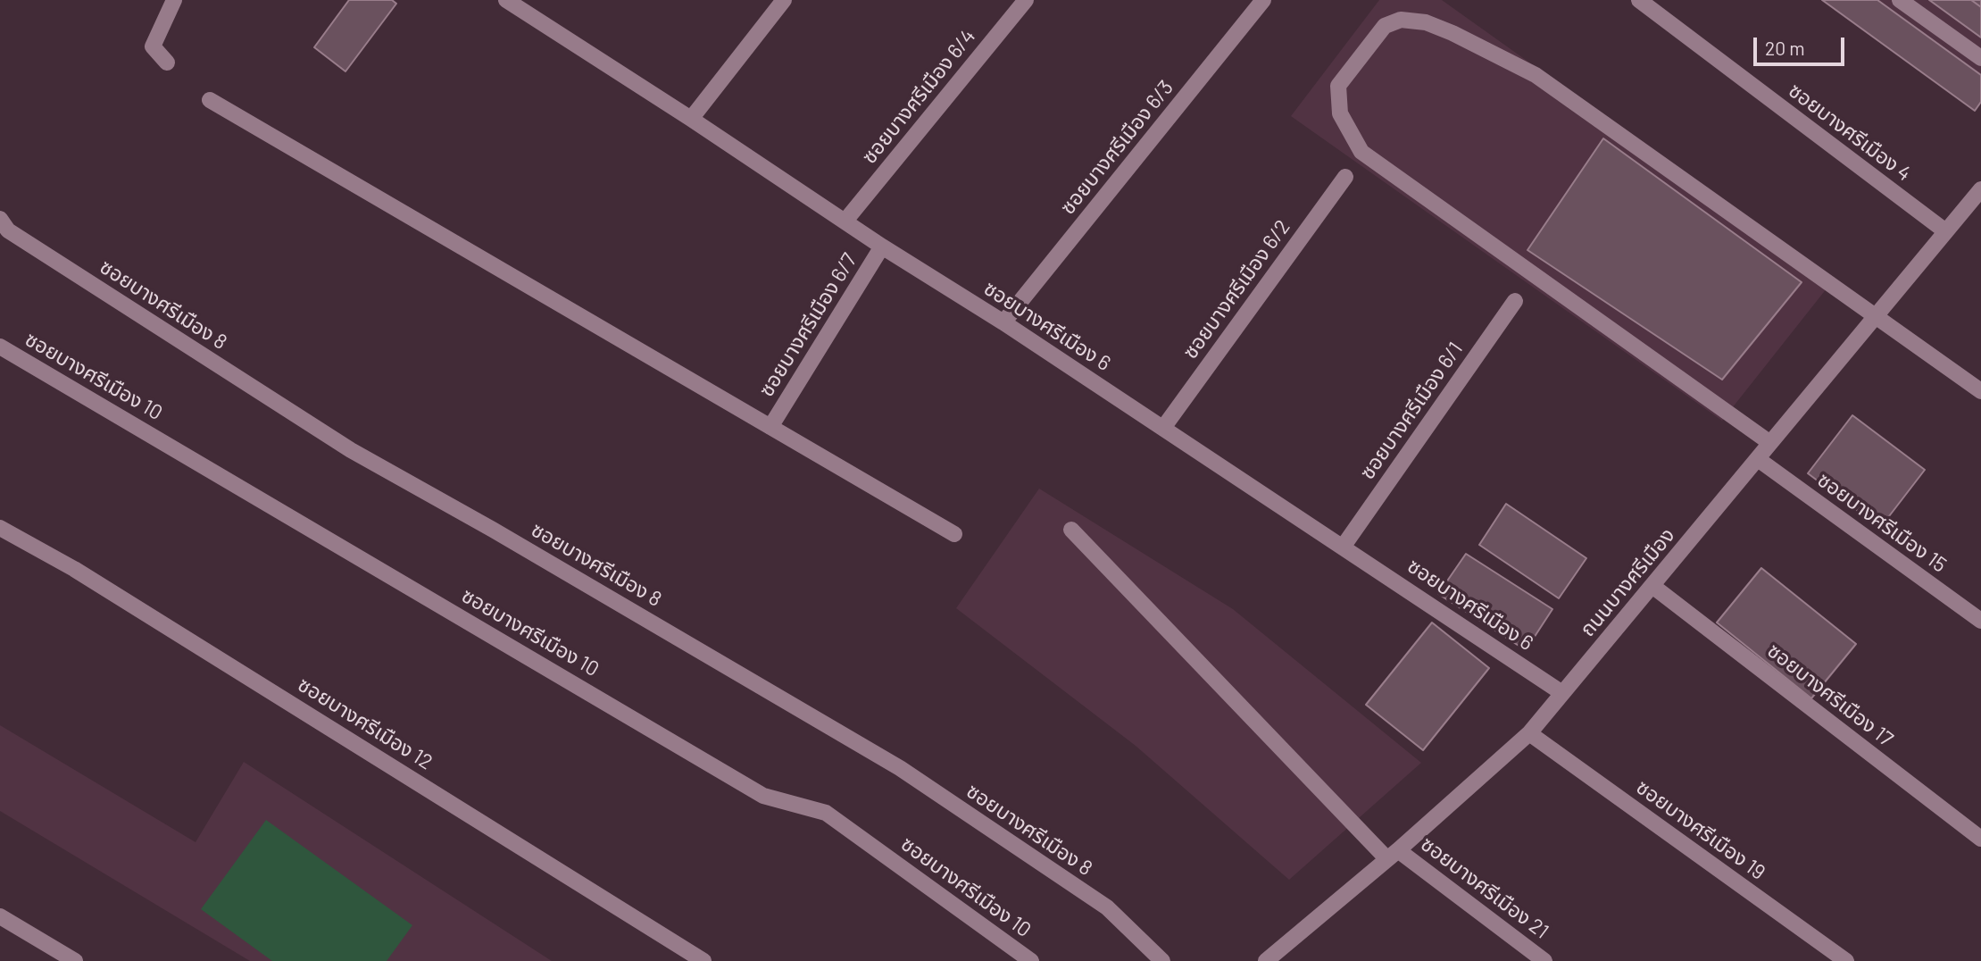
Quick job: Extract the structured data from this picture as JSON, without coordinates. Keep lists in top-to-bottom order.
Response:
{
  "streets": {
    "street": [
      "ซอยบางศรีเมือง 6/4",
      "ซอยบางศรีเมือง 4",
      "ซอยบางศรีเมือง 6/3",
      "ซอยบางศรีเมือง 6/2",
      "ซอยบางศรีเมือง 8",
      "ซอยบางศรีเมือง 6/7",
      "ซอยบางศรีเมือง 6",
      "ซอยบางศรีเมือง 10",
      "ซอยบางศรีเมือง 6/1",
      "ซอยบางศรีเมือง 15",
      "ถนนบางศรีเมือง",
      "ซอยบางศรีเมือง 17",
      "ซอยบางศรีเมือง 12",
      "ซอยบางศรีเมือง 19",
      "ซอยบางศรีเมือง 21"
    ]
  },
  "crossings": [
    ["ซอยบางศรีเมือง 6/4", "ซอยบางศรีเมือง 6"],
    ["ซอยบางศรีเมือง 4", "ถนนบางศรีเมือง"],
    ["ซอยบางศรีเมือง 6/3", "ซอยบางศรีเมือง 6"],
    ["ซอยบางศรีเมือง 6/2", "ซอยบางศรีเมือง 6"],
    ["ซอยบางศรีเมือง 6/7", "ซอยบางศรีเมือง 6"],
    ["ซอยบางศรีเมือง 6", "ซอยบางศรีเมือง 6/1"],
    ["ซอยบางศรีเมือง 6", "ถนนบางศรีเมือง"],
    ["ซอยบางศรีเมือง 15", "ถนนบางศรีเมือง"],
    ["ถนนบางศรีเมือง", "ซอยบางศรีเมือง 17"],
    ["ถนนบางศรีเมือง", "ซอยบางศรีเมือง 19"],
    ["ถนนบางศรีเมือง", "ซอยบางศรีเมือง 21"]
  ],
  "scale_bar": "20 m"
}
